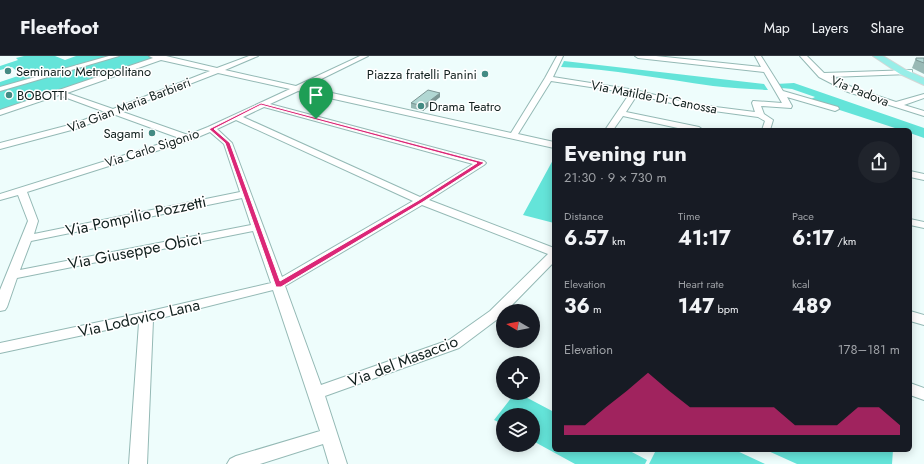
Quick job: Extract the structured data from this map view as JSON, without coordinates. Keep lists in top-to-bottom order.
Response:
{
  "streets": {
    "street": [
      "Via Padova",
      "Via Matilde Di Canossa",
      "Via Gian Maria Barbieri",
      "Via Carlo Sigonio",
      "Via Pompilio Pozzetti",
      "Via Giuseppe Obici",
      "Via Lodovico Lana",
      "Via del Masaccio"
    ]
  },
  "crossings": [
    ["Via Carlo Sigonio", "Via Lodovico Lana"]
  ],
  "places": [
    "Seminario Metropolitano",
    "Piazza fratelli Panini",
    "BOBOTTI",
    "Drama Teatro",
    "Sagami"
  ],
  "north": "left",
  "page": {
    "header": "Fleetfoot",
    "nav": ["Map", "Layers", "Share"],
    "heading": ["Evening run", "21:30 · 9 × 730 m"],
    "stats": [
      ["Distance", "6.57 km"],
      ["Time", "41:17"],
      ["Pace", "6:17 /km"],
      ["Elevation", "36 m"],
      ["Heart rate", "147 bpm"],
      ["kcal", "489"]
    ],
    "chart": ["Elevation", "178–181 m"]
  }
}
